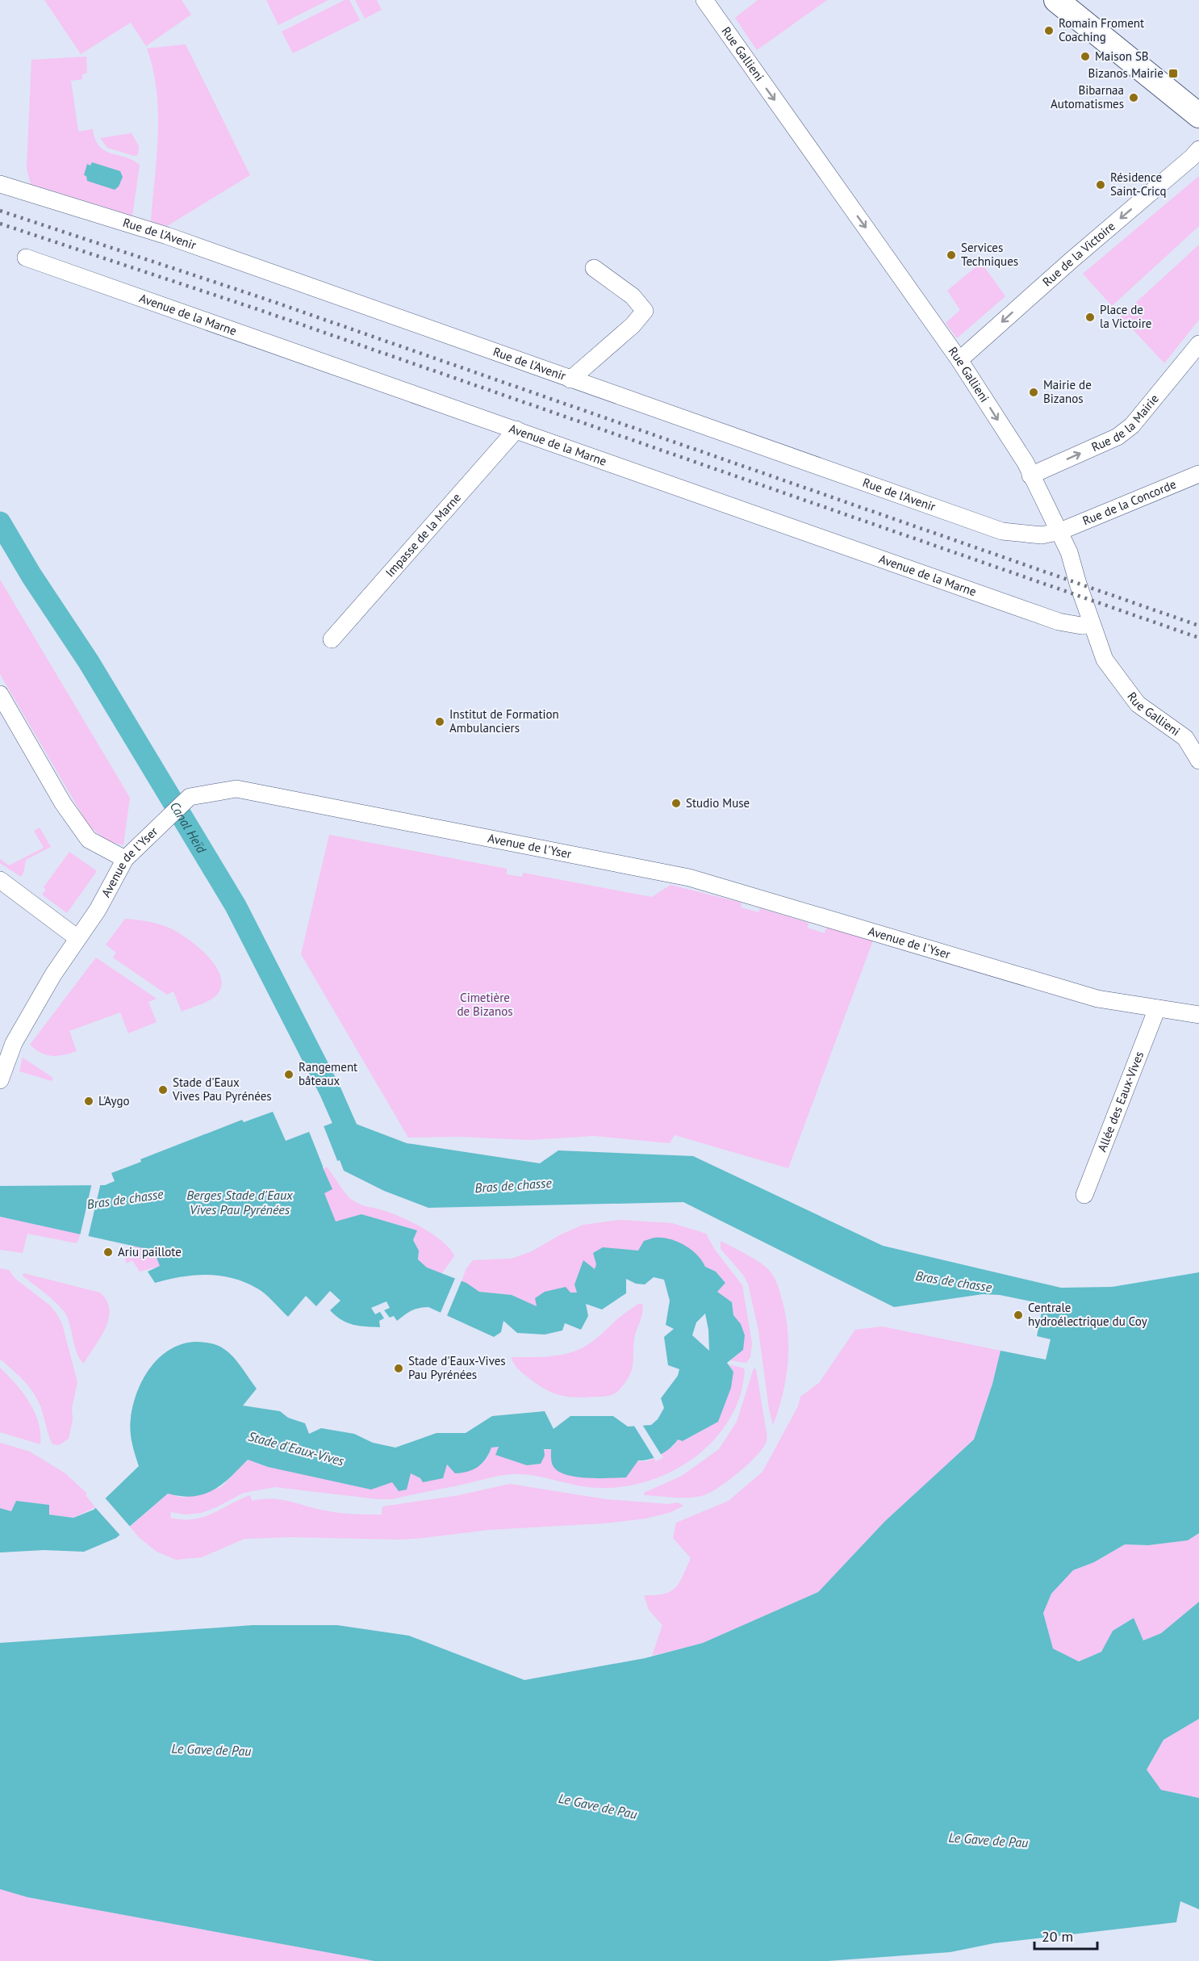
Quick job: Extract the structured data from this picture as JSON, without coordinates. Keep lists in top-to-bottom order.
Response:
{
  "streets": {
    "street": [
      "Rue Gallieni",
      "Rue de l'Avenir",
      "Rue de la Victoire",
      "Avenue de la Marne",
      "Rue de la Mairie",
      "Rue de la Concorde",
      "Impasse de la Marne",
      "Avenue de l'Yser",
      "Allée des Eaux-Vives"
    ]
  },
  "crossings": [
    ["Rue Gallieni", "Rue de l'Avenir"],
    ["Rue Gallieni", "Rue de la Victoire"],
    ["Rue Gallieni", "Avenue de la Marne"],
    ["Rue Gallieni", "Rue de la Mairie"],
    ["Rue Gallieni", "Rue de la Concorde"],
    ["Rue de l'Avenir", "Rue de la Concorde"],
    ["Avenue de la Marne", "Impasse de la Marne"],
    ["Avenue de l'Yser", "Allée des Eaux-Vives"]
  ],
  "one_way": ["Rue Gallieni", "Rue de la Victoire", "Rue de la Mairie"],
  "water": [
    "Canal Heïd",
    "Bras de chasse",
    "Berges Stade d'Eaux Vives Pau Pyrénées",
    "Stade d'Eaux-Vives",
    "Le Gave de Pau"
  ],
  "parks": ["Cimetière de Bizanos"],
  "places": {
    "other": [
      "Romain Froment Coaching",
      "Maison SB",
      "Bibarnaa Automatismes",
      "Résidence Saint-Cricq",
      "Services Techniques",
      "Place de la Victoire",
      "Mairie de Bizanos",
      "Institut de Formation Ambulanciers",
      "Studio Muse",
      "Rangement bâteaux",
      "Stade d'Eaux Vives Pau Pyrénées",
      "L'Aygo",
      "Ariu paillote",
      "Centrale hydroélectrique du Coy",
      "Stade d'Eaux-Vives Pau Pyrénées"
    ],
    "transit": ["Bizanos Mairie"]
  },
  "scale_bar": "20 m"
}
